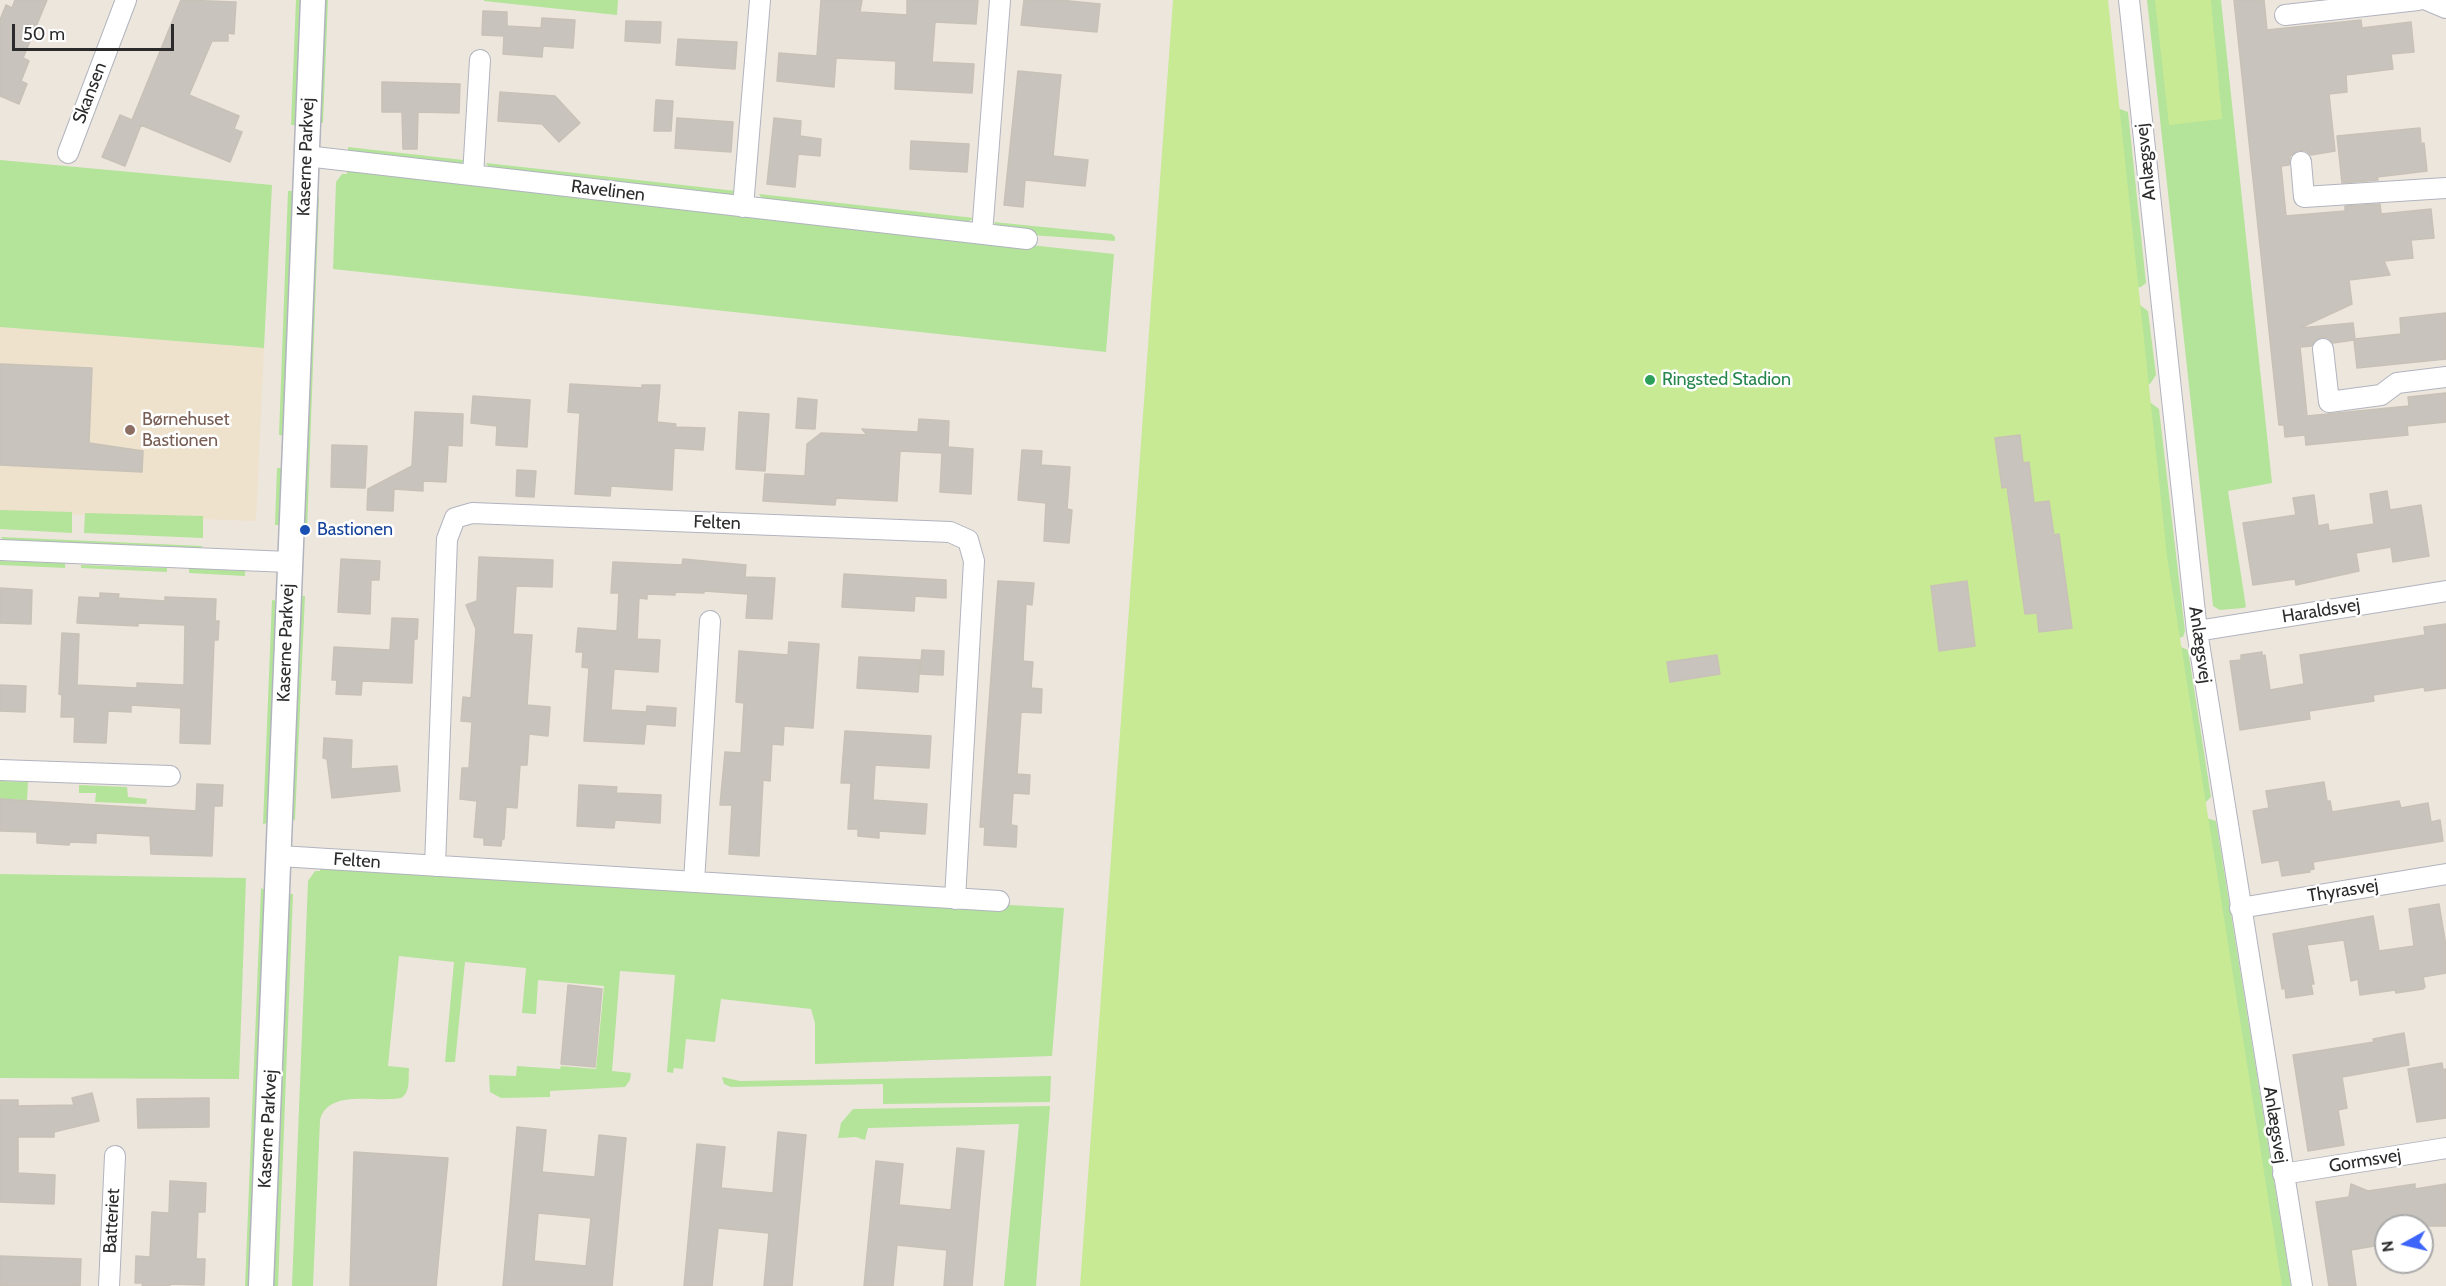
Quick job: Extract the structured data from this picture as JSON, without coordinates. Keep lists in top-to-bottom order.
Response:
{
  "streets": {
    "street": [
      "Skansen",
      "Kaserne Parkvej",
      "Anlægsvej",
      "Ravelinen",
      "Felten",
      "Haraldsvej",
      "Thyrasvej",
      "Gormsvej",
      "Batteriet"
    ]
  },
  "crossings": [
    ["Kaserne Parkvej", "Ravelinen"],
    ["Kaserne Parkvej", "Felten"],
    ["Anlægsvej", "Haraldsvej"],
    ["Anlægsvej", "Thyrasvej"],
    ["Anlægsvej", "Gormsvej"]
  ],
  "places": ["Ringsted Stadion", "Børnehuset Bastionen", "Bastionen"],
  "scale_bar": "50 m",
  "north": "left"
}
